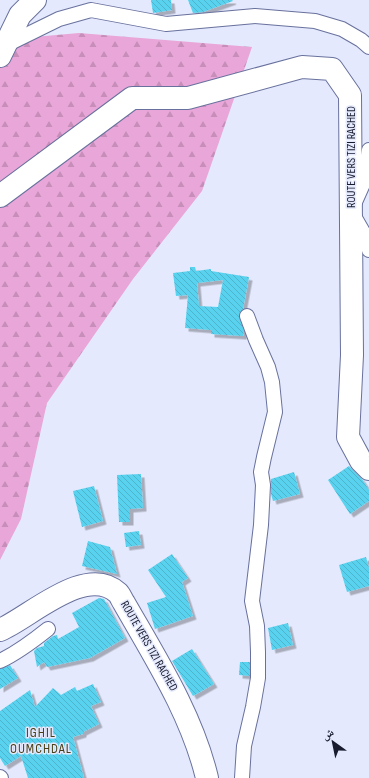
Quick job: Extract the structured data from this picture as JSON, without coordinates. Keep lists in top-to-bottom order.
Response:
{
  "streets": {
    "main road": ["ROUTE VERS TIZI RACHED"]
  },
  "districts": ["IGHIL OUMCHDAL"],
  "north": "top left"
}
